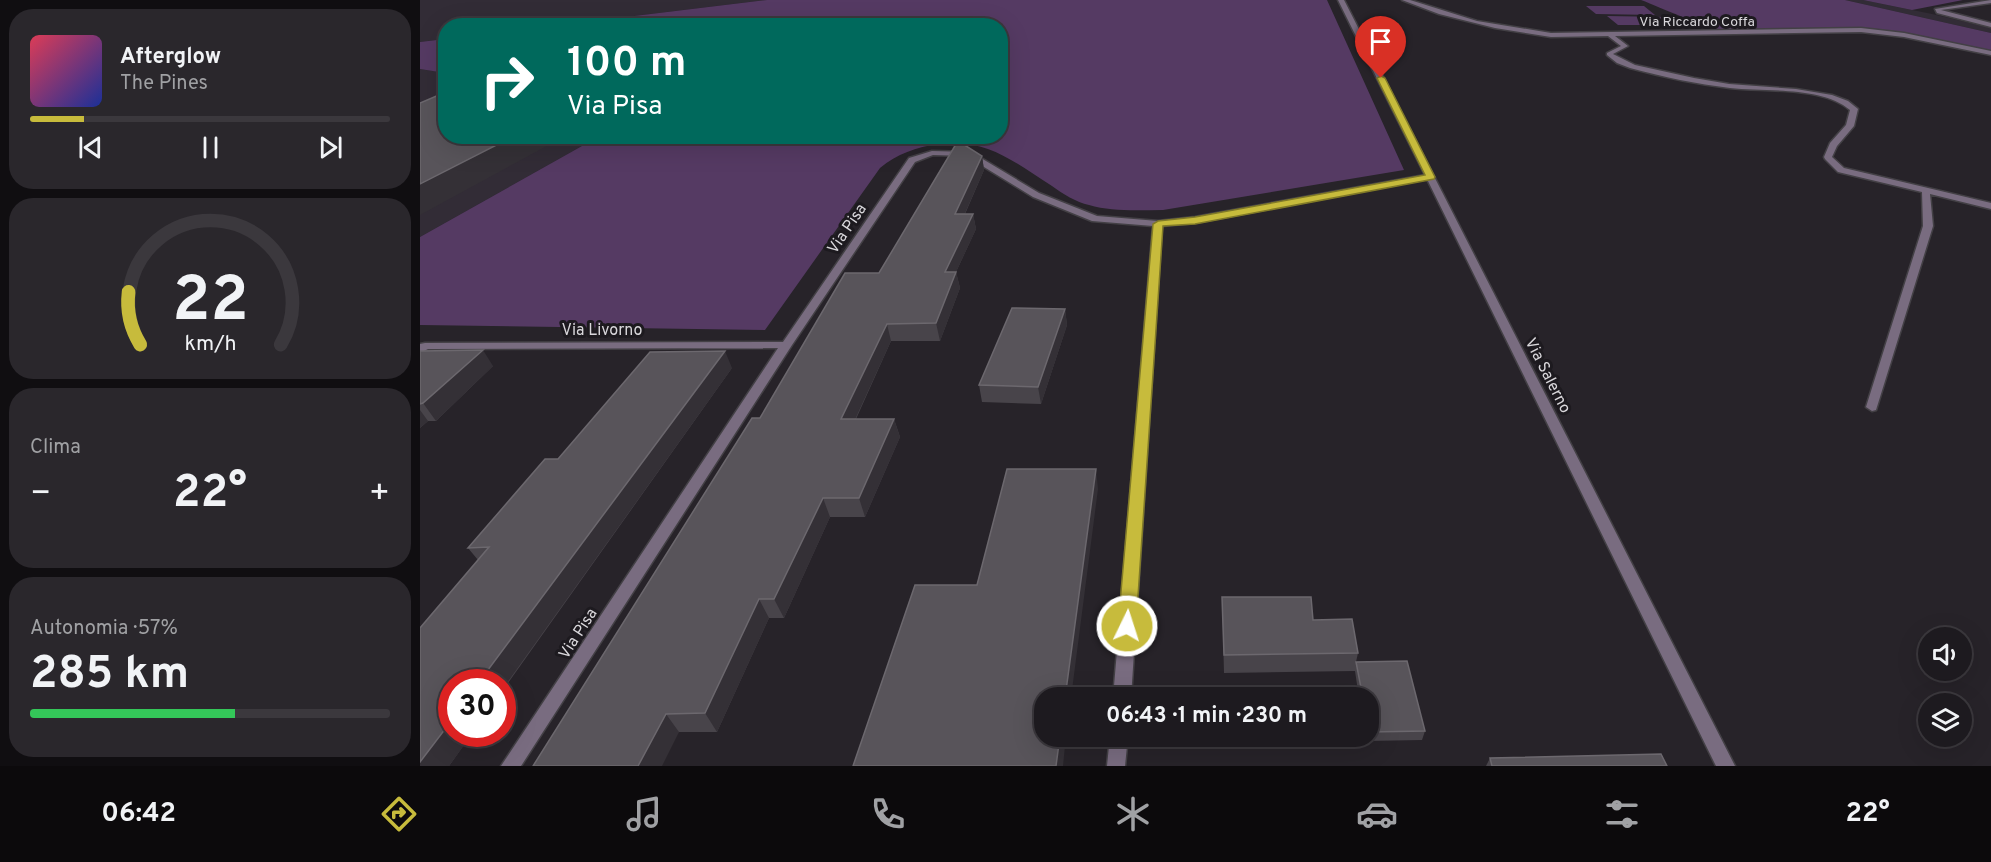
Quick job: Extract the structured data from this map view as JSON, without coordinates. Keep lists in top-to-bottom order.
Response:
{
  "streets": {
    "street": [
      "Via Riccardo Coffa",
      "Via Pisa",
      "Via Livorno",
      "Via Salerno"
    ]
  },
  "crossings": [
    ["Via Pisa", "Via Livorno"],
    ["Via Pisa", "Via Salerno"]
  ],
  "page": {
    "turn": ["100 m", "Via Pisa"],
    "song": ["Afterglow", "The Pines"],
    "tile": [
      "Clima",
      ["Autonomia · 57%", "285 km"]
    ],
    "heat": ["−", "22°", "+"],
    "limit": "30",
    "trip": "06:43 · 1 min · 230 m",
    "tabs": ["06:42", "22°"],
    "gauge": ["22", "km/h"]
  }
}
